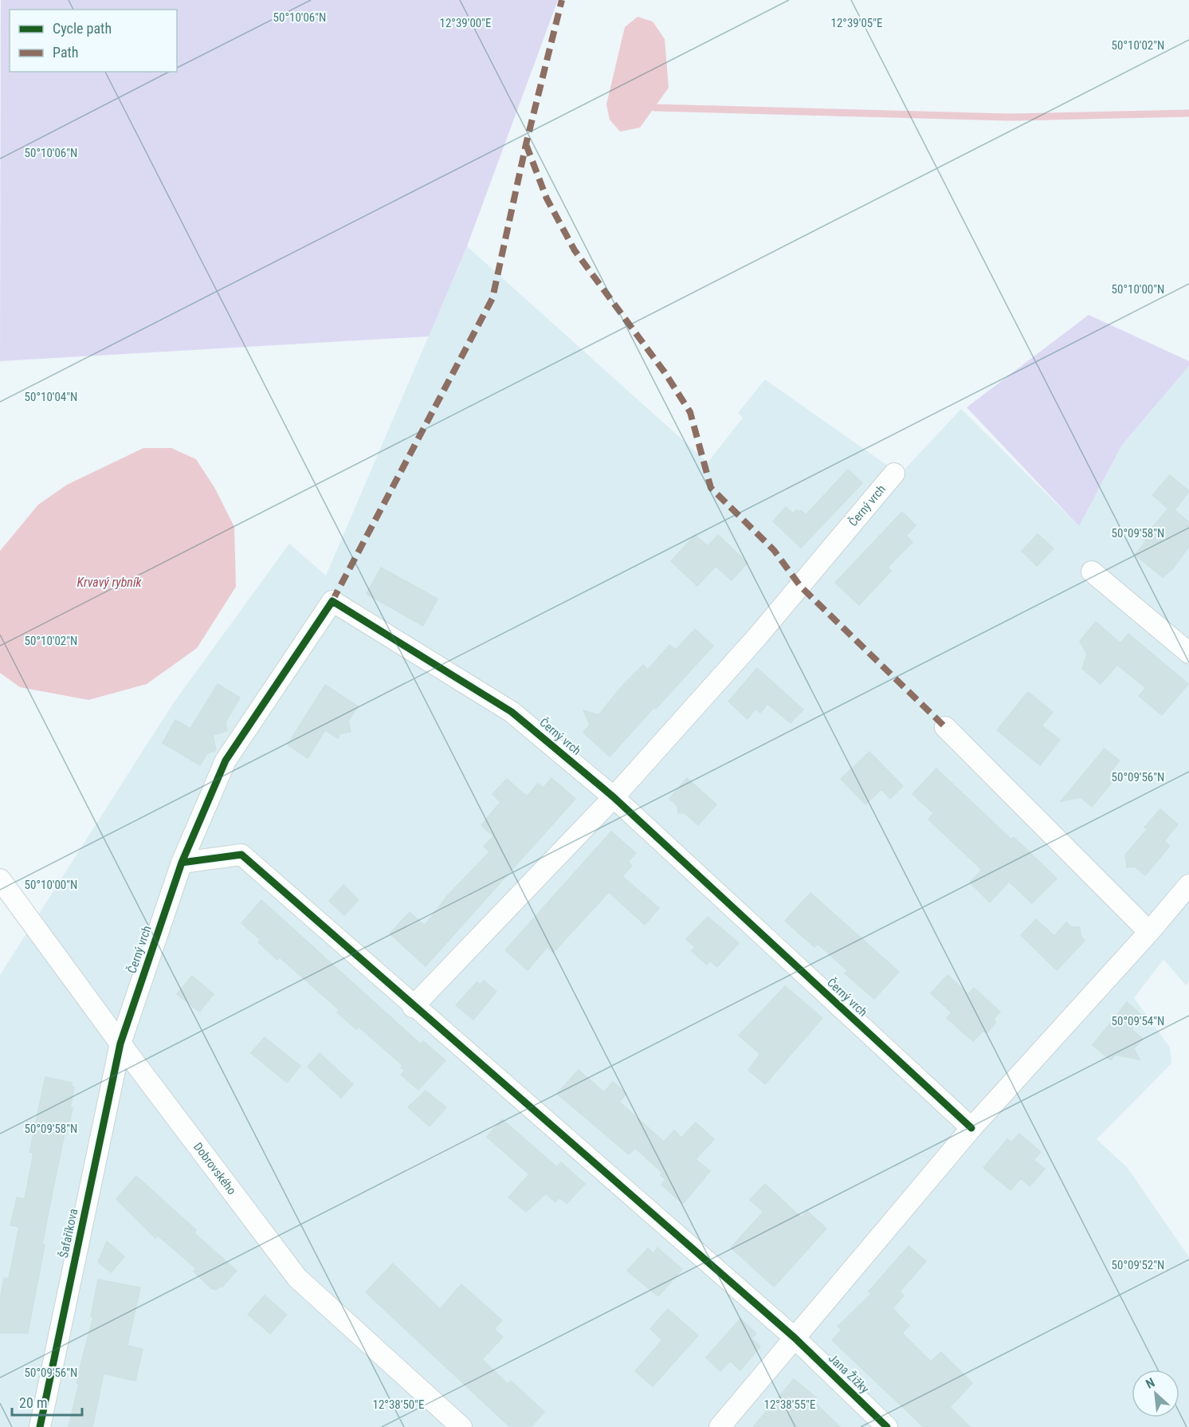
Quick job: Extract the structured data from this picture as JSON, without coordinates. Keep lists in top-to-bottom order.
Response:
{
  "streets": {
    "street": [
      "Černý vrch",
      "Dobrovského",
      "Šafaříkova",
      "Jana Žižky"
    ]
  },
  "crossings": [
    ["Černý vrch", "Dobrovského"],
    ["Černý vrch", "Šafaříkova"],
    ["Dobrovského", "Šafaříkova"]
  ],
  "water": ["Krvavý rybník"],
  "legend": ["Cycle path", "Path"],
  "scale_bar": "20 m",
  "north": "top left",
  "coordinates": [
    "50°10'06\"N",
    "12°39'00\"E",
    "12°39'05\"E",
    "50°10'02\"N",
    "50°10'00\"N",
    "50°10'04\"N",
    "50°09'58\"N",
    "50°09'56\"N",
    "50°09'54\"N",
    "50°09'52\"N",
    "12°38'50\"E",
    "12°38'55\"E"
  ]
}
